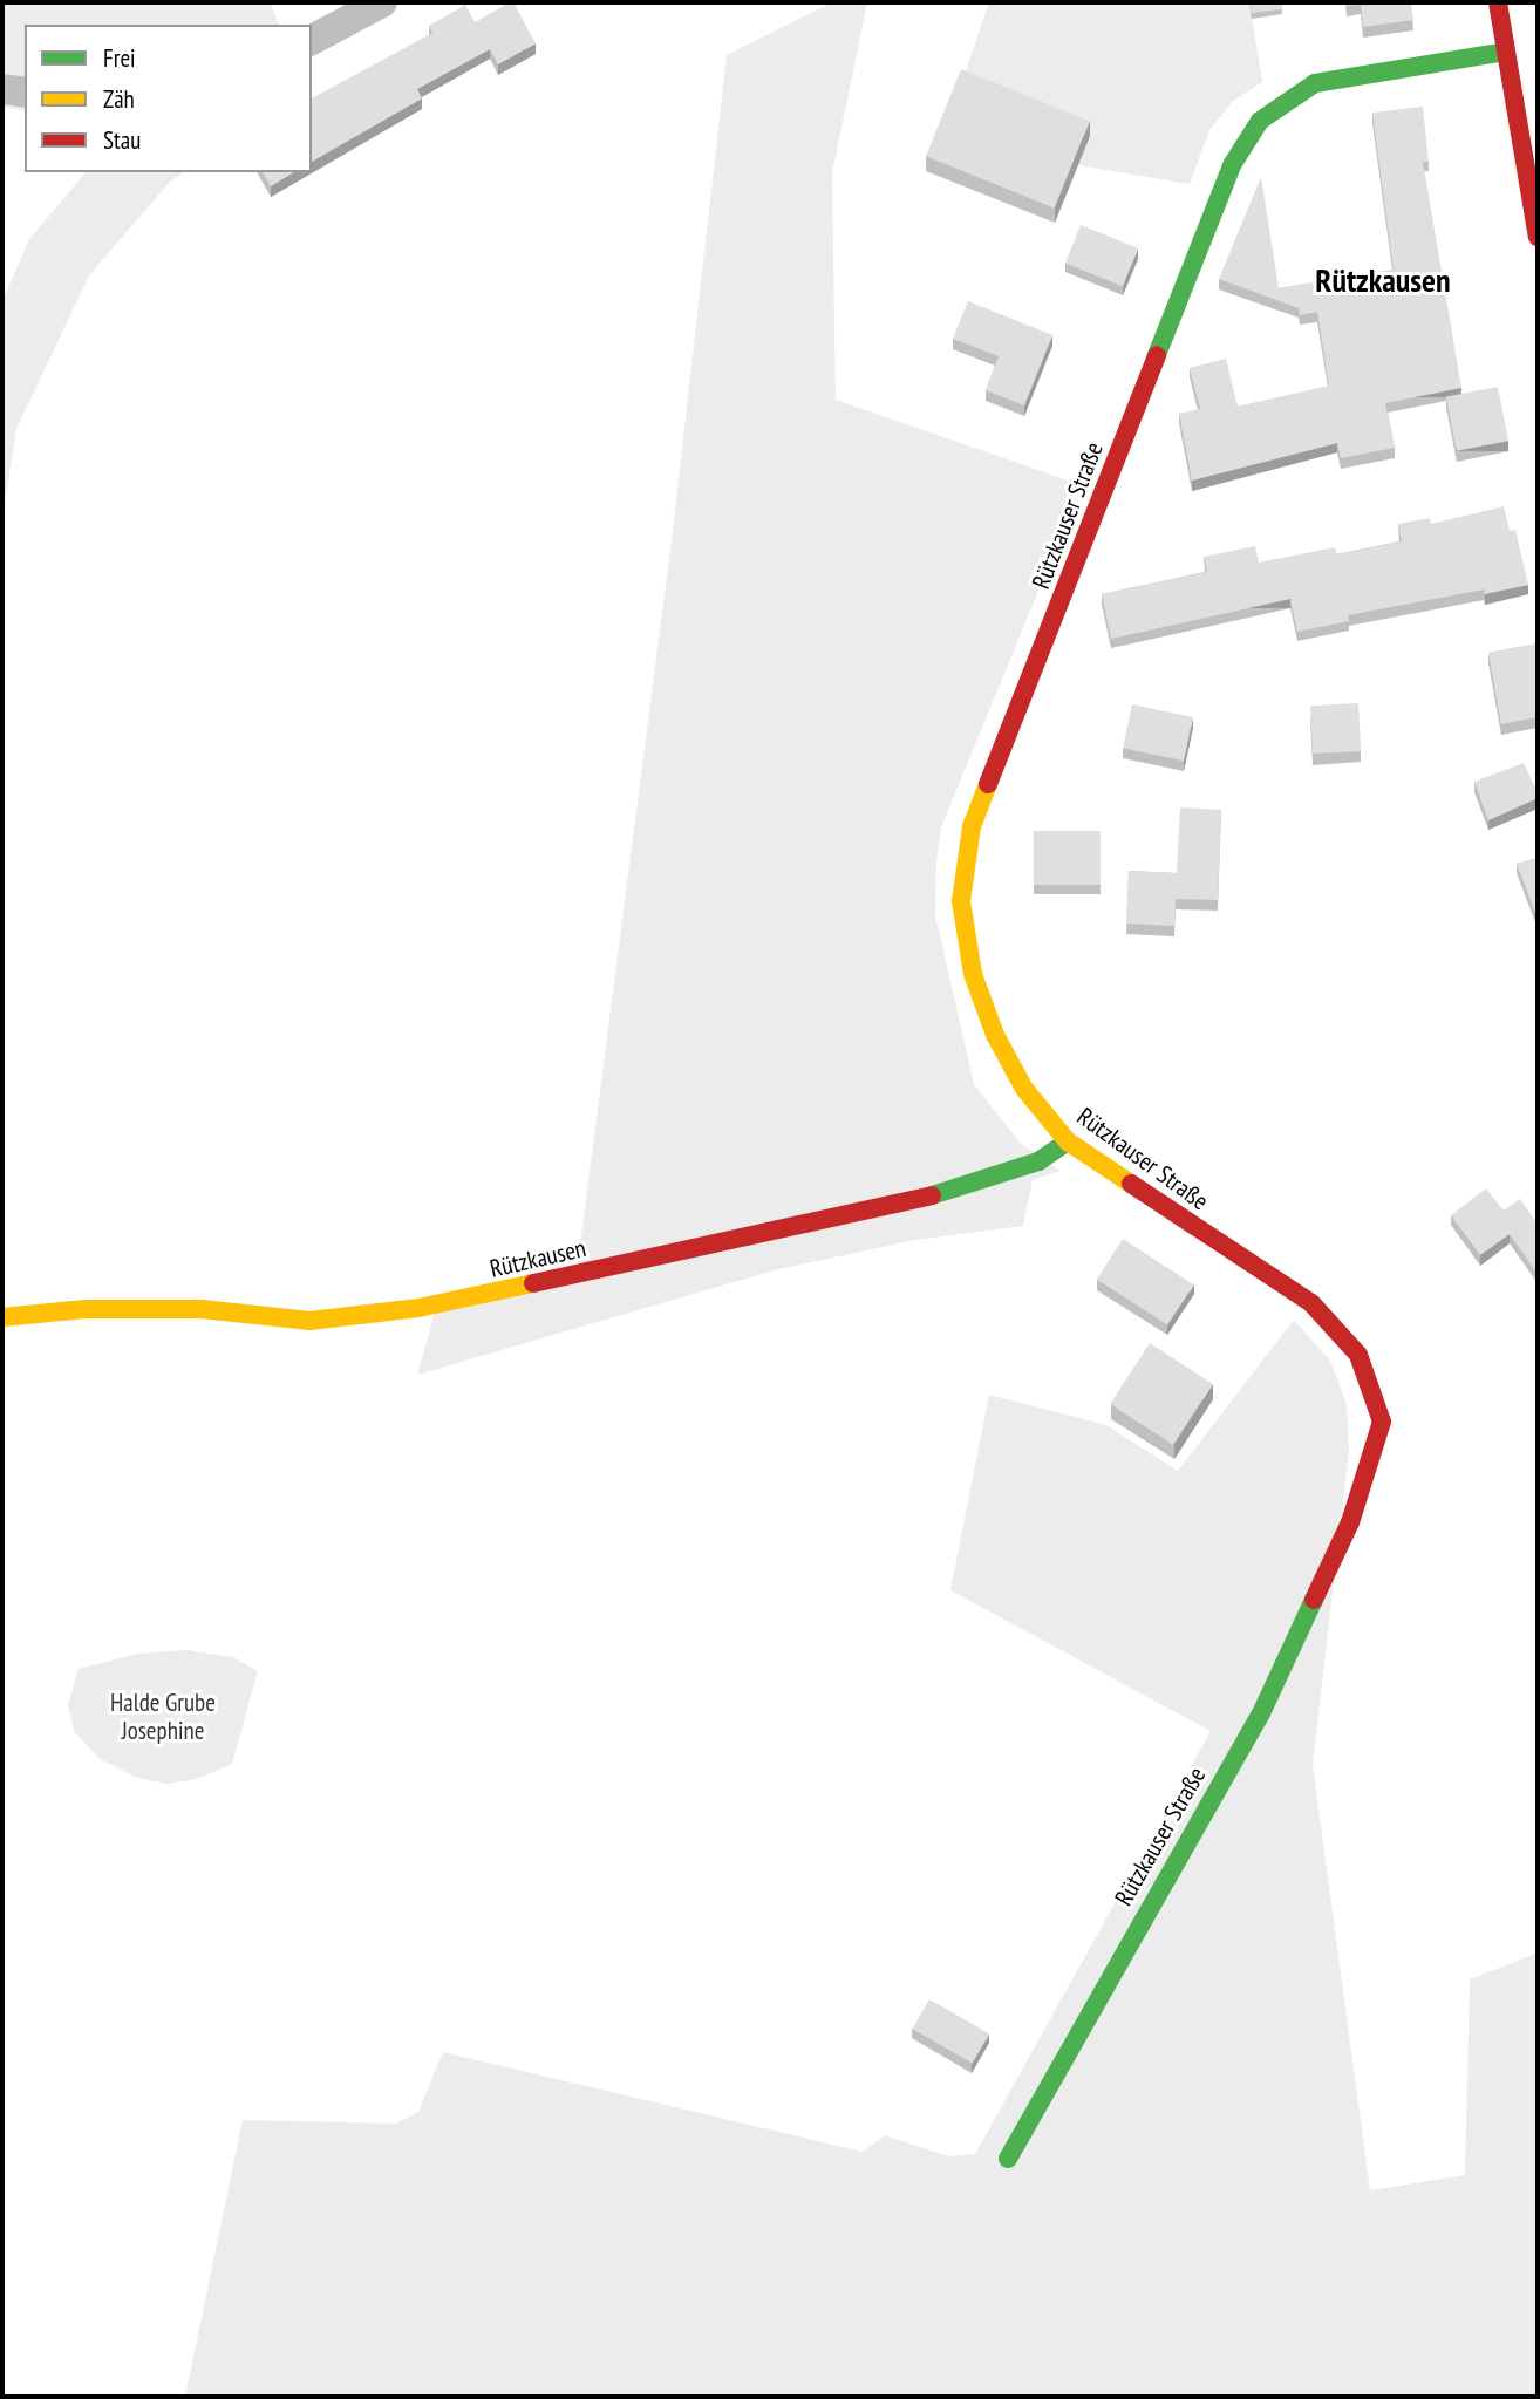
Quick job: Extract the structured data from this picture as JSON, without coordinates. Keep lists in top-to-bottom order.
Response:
{
  "streets": {
    "street": ["Rützkauser Straße", "Rützkausen"]
  },
  "crossings": [
    ["Rützkauser Straße", "Rützkausen"]
  ],
  "districts": ["Rützkausen"],
  "parks": ["Halde Grube Josephine"],
  "legend": ["Frei", "Zäh", "Stau"]
}
